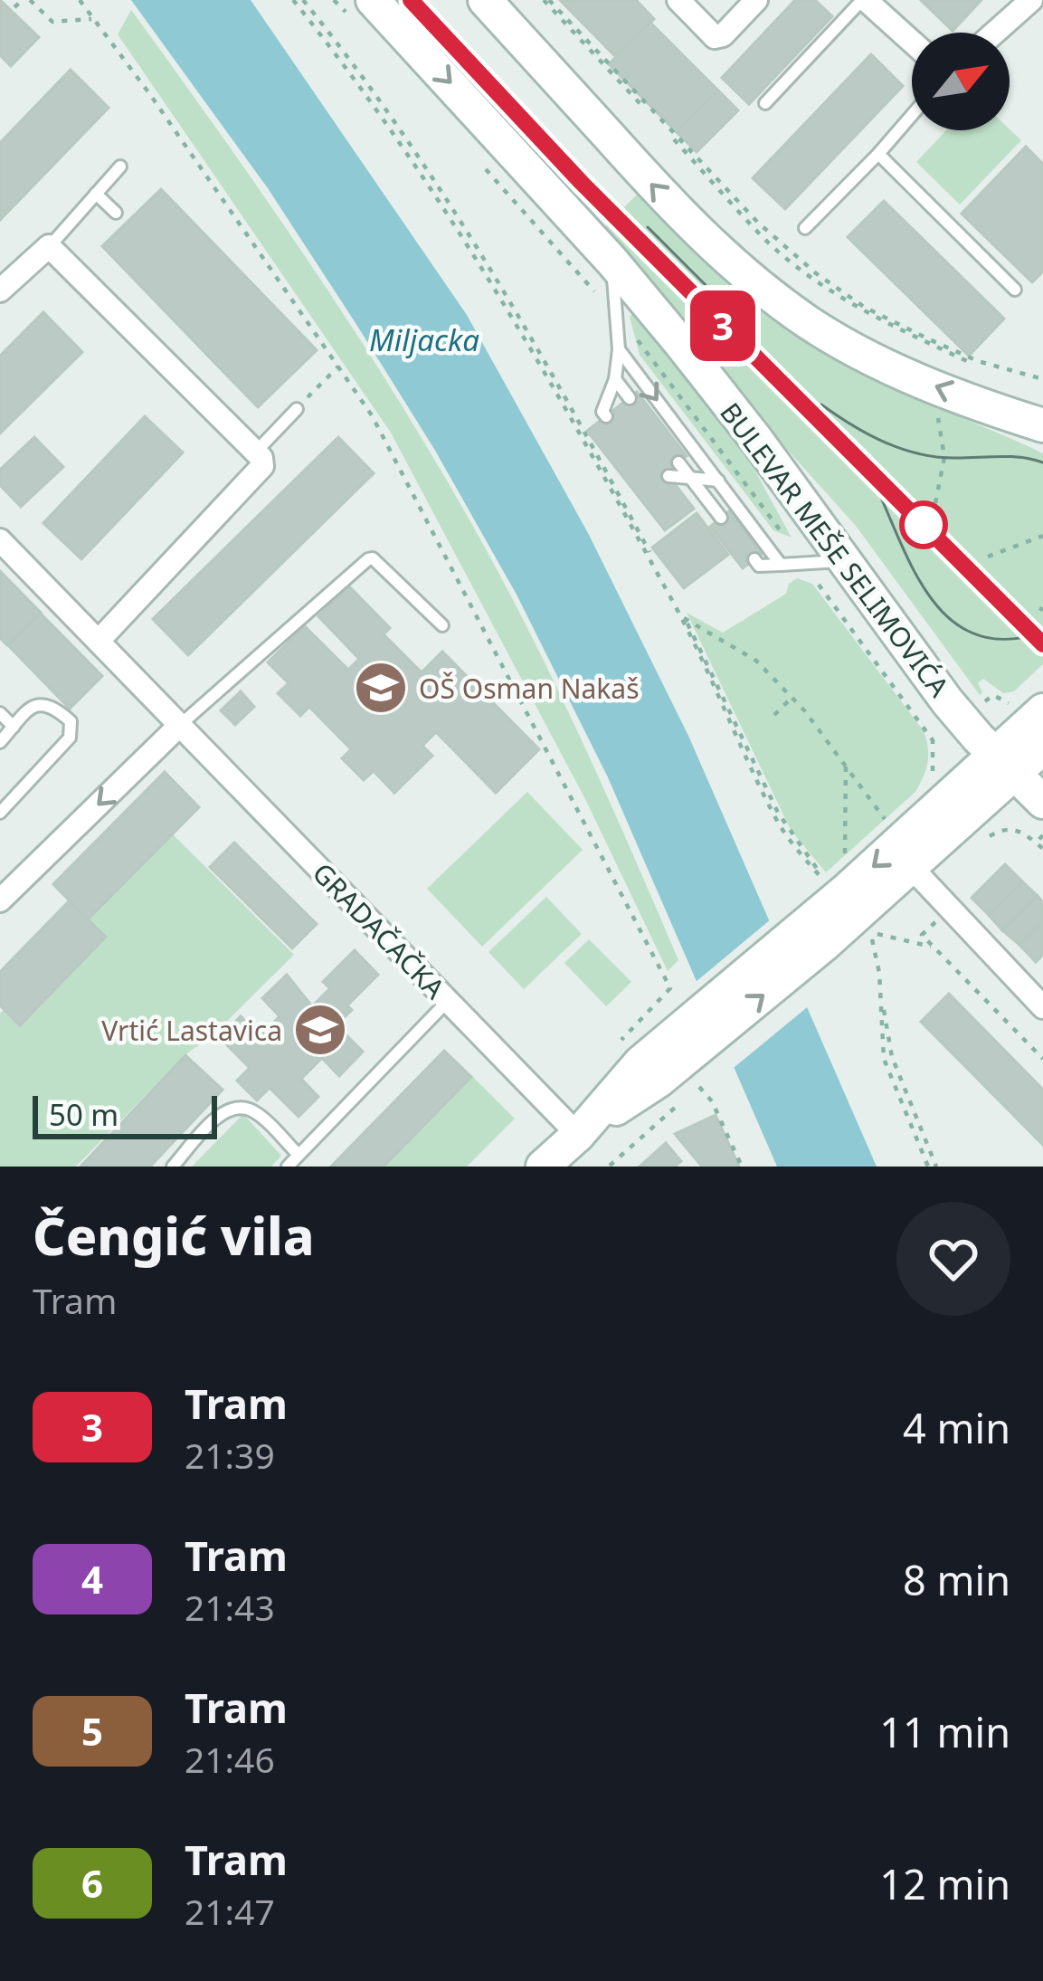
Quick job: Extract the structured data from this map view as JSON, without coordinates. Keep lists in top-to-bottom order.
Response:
{
  "streets": {
    "main road": ["BULEVAR MEŠE SELIMOVIĆA"],
    "street": ["GRADAČAČKA"]
  },
  "water": ["Miljacka"],
  "places": {
    "school or university": ["OŠ Osman Nakaš", "Vrtić Lastavica"]
  },
  "lines": ["tram line 3"],
  "scale_bar": "50 m",
  "north": "top right",
  "page": {
    "on_map": "3",
    "scale": "50 m",
    "heading": ["Čengić vila", "Tram"],
    "list": [
      {
        "mark": "3",
        "name": "Tram",
        "note": "21:39",
        "value": "4 min"
      },
      {
        "mark": "4",
        "name": "Tram",
        "note": "21:43",
        "value": "8 min"
      },
      {
        "mark": "5",
        "name": "Tram",
        "note": "21:46",
        "value": "11 min"
      },
      {
        "mark": "6",
        "name": "Tram",
        "note": "21:47",
        "value": "12 min"
      }
    ]
  }
}
